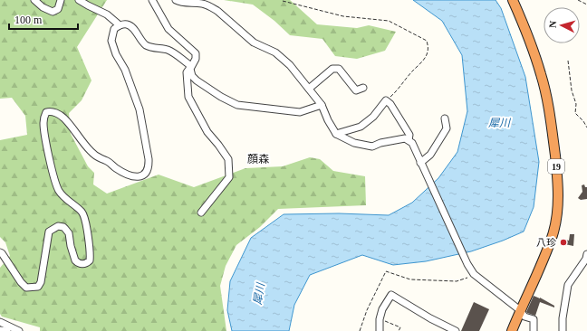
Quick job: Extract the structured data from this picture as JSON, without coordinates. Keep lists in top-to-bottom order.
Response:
{
  "streets": {
    "highway": ["19"]
  },
  "districts": ["顔森"],
  "water": ["犀川"],
  "places": ["八珍"],
  "scale_bar": "100 m",
  "north": "left"
}
